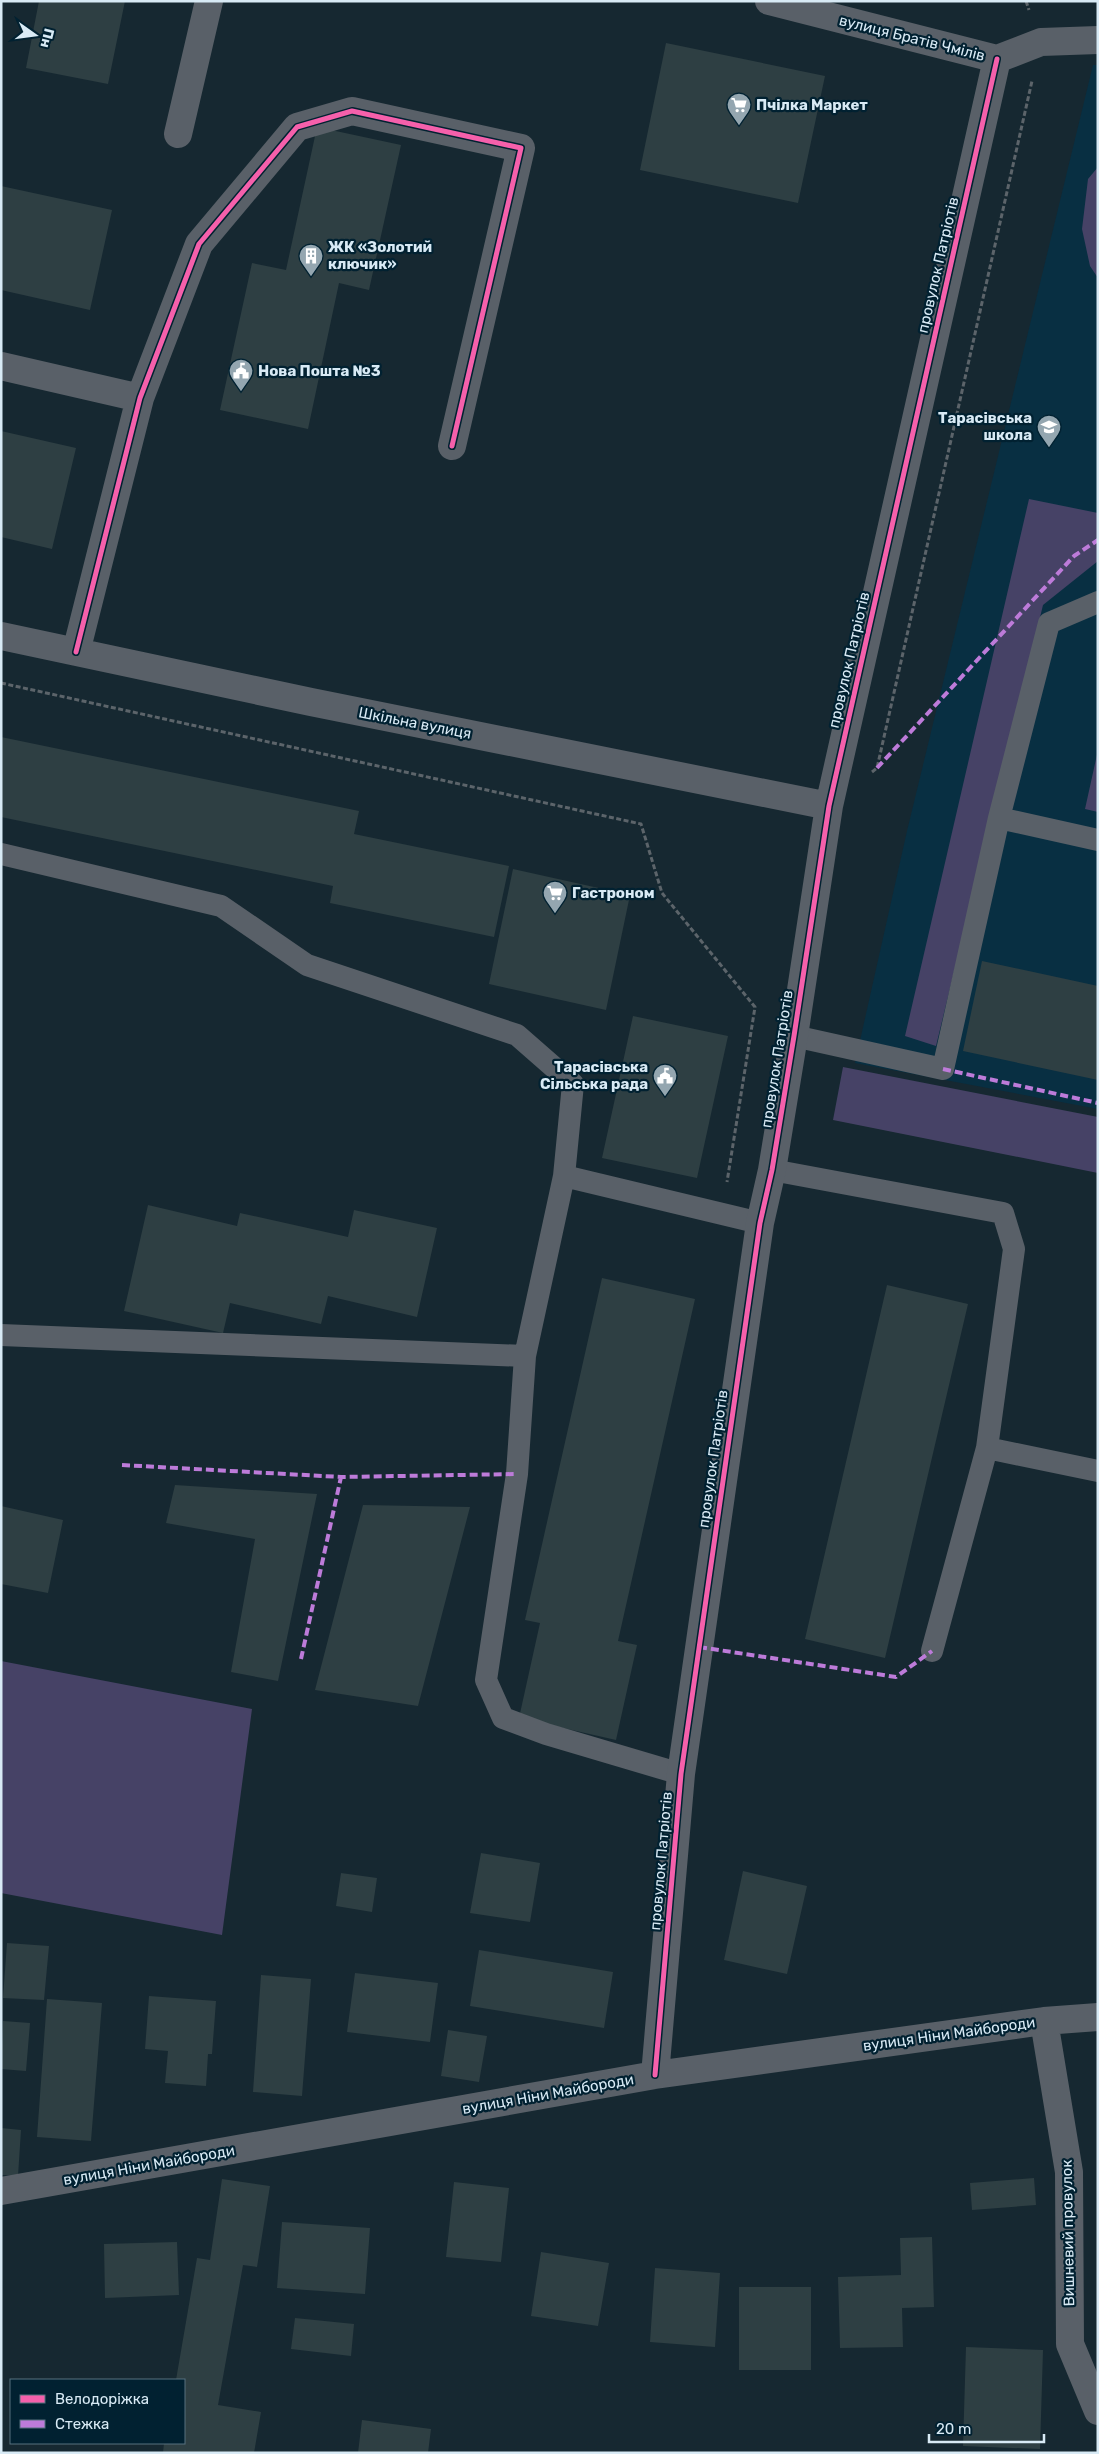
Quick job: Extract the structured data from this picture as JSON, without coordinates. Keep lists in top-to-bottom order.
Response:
{
  "streets": {
    "street": [
      "вулиця Братів Чмілів",
      "провулок Патріотів",
      "Шкільна вулиця",
      "вулиця Ніни Майбороди",
      "Вишневий провулок"
    ]
  },
  "crossings": [
    ["вулиця Братів Чмілів", "провулок Патріотів"],
    ["провулок Патріотів", "Шкільна вулиця"],
    ["провулок Патріотів", "вулиця Ніни Майбороди"],
    ["вулиця Ніни Майбороди", "Вишневий провулок"]
  ],
  "places": {
    "supermarket": ["Пчілка Маркет", "Гастроном"],
    "building": ["ЖК «Золотий ключик»"],
    "public building": ["Нова Пошта №3", "Тарасівська Сільська рада"],
    "school or university": ["Тарасівська школа"]
  },
  "legend": ["Велодоріжка", "Стежка"],
  "scale_bar": "20 m",
  "north": "right"
}
